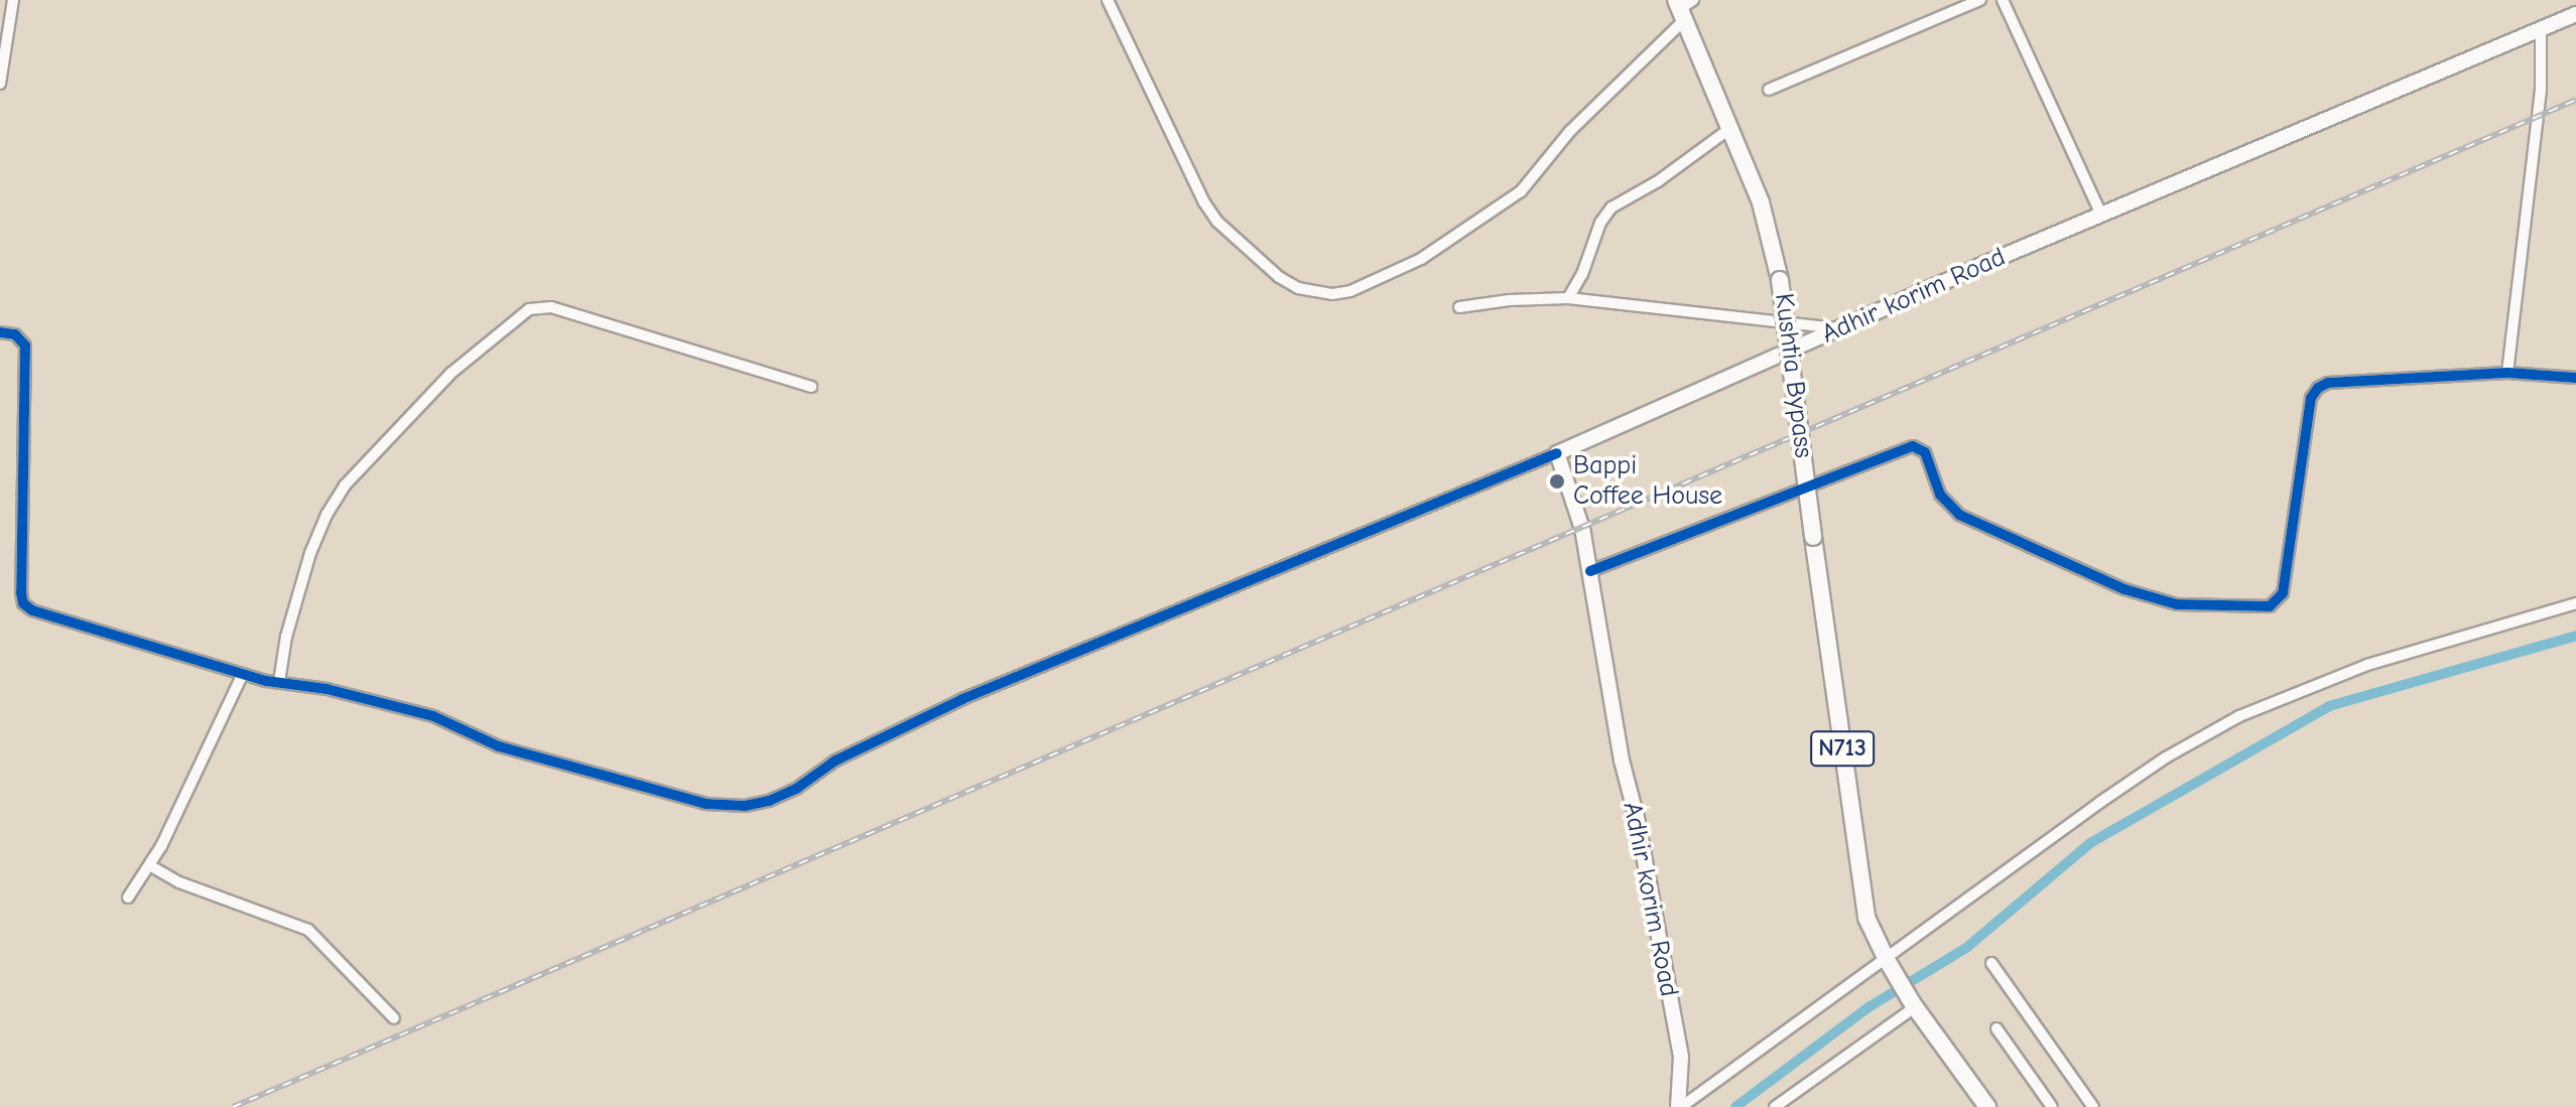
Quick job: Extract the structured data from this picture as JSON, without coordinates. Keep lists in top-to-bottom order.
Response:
{
  "streets": {
    "highway": ["Kushtia Bypass", "N713"],
    "main road": ["Adhir korim Road"]
  },
  "places": ["Bappi Coffee House"]
}
